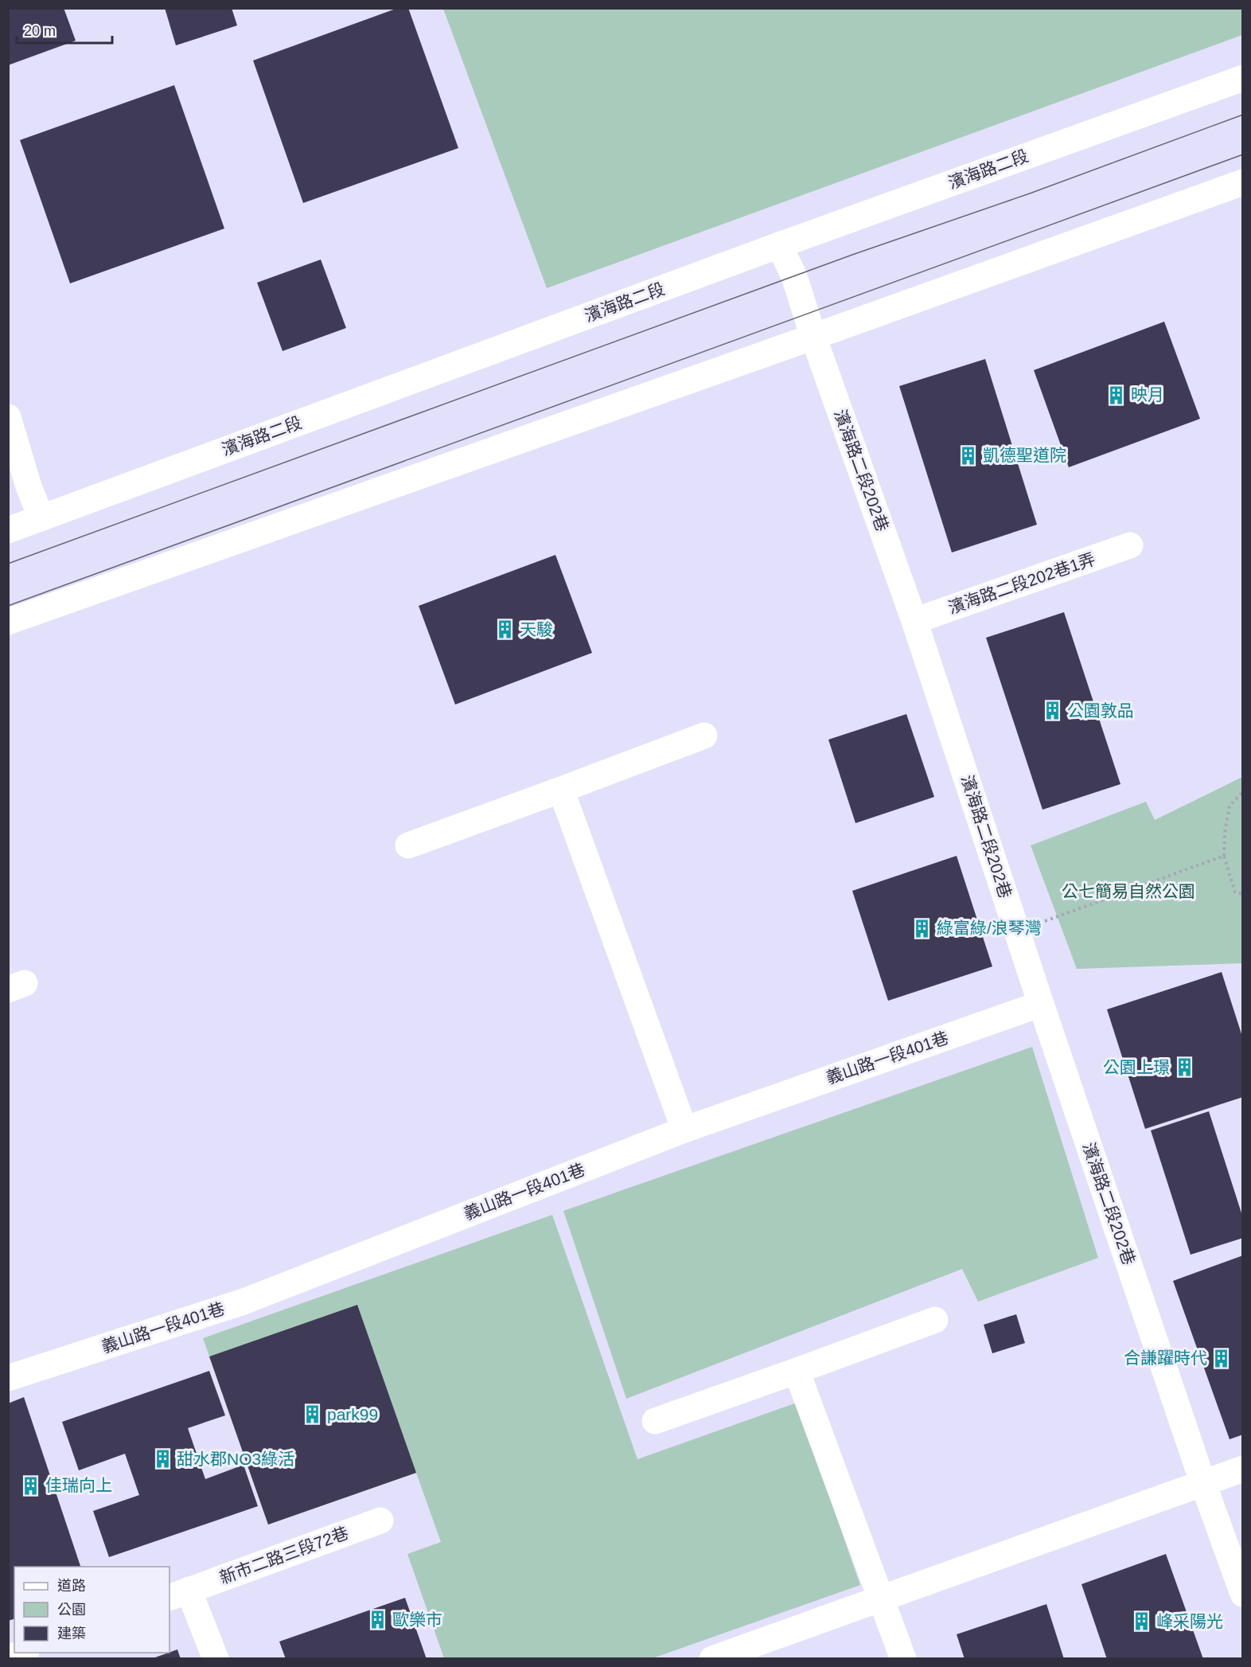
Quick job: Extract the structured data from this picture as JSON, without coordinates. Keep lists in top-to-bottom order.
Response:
{
  "streets": {
    "street": [
      "濱海路二段",
      "濱海路二段202巷",
      "濱海路二段202巷1弄",
      "義山路一段401巷",
      "新市二路三段72巷"
    ]
  },
  "crossings": [
    ["濱海路二段", "濱海路二段202巷"],
    ["濱海路二段202巷", "濱海路二段202巷1弄"],
    ["濱海路二段202巷", "義山路一段401巷"]
  ],
  "parks": ["公七簡易自然公園"],
  "places": {
    "building": [
      "映月",
      "凱德聖道院",
      "天駿",
      "公園敦品",
      "綠富綠/浪琴灣",
      "公園上璟",
      "合謙躍時代",
      "park99",
      "甜水郡NO3綠活",
      "佳瑞向上",
      "歐樂市",
      "峰采陽光"
    ]
  },
  "legend": ["道路", "公園", "建築"],
  "scale_bar": "20 m"
}
